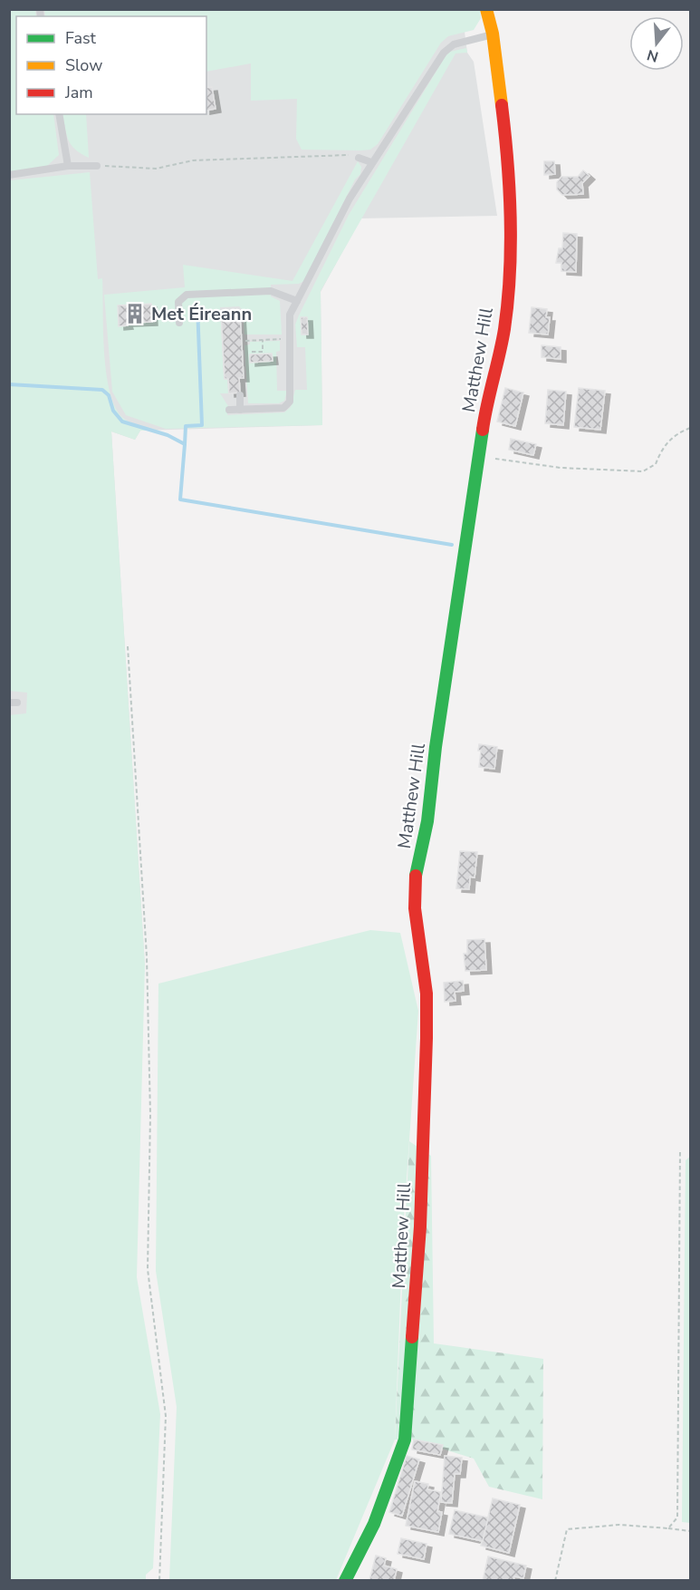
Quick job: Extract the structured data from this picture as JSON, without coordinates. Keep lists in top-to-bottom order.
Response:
{
  "streets": {
    "street": ["Matthew Hill"]
  },
  "places": {
    "building": ["Met Éireann"]
  },
  "legend": ["Fast", "Slow", "Jam"],
  "north": "bottom"
}
